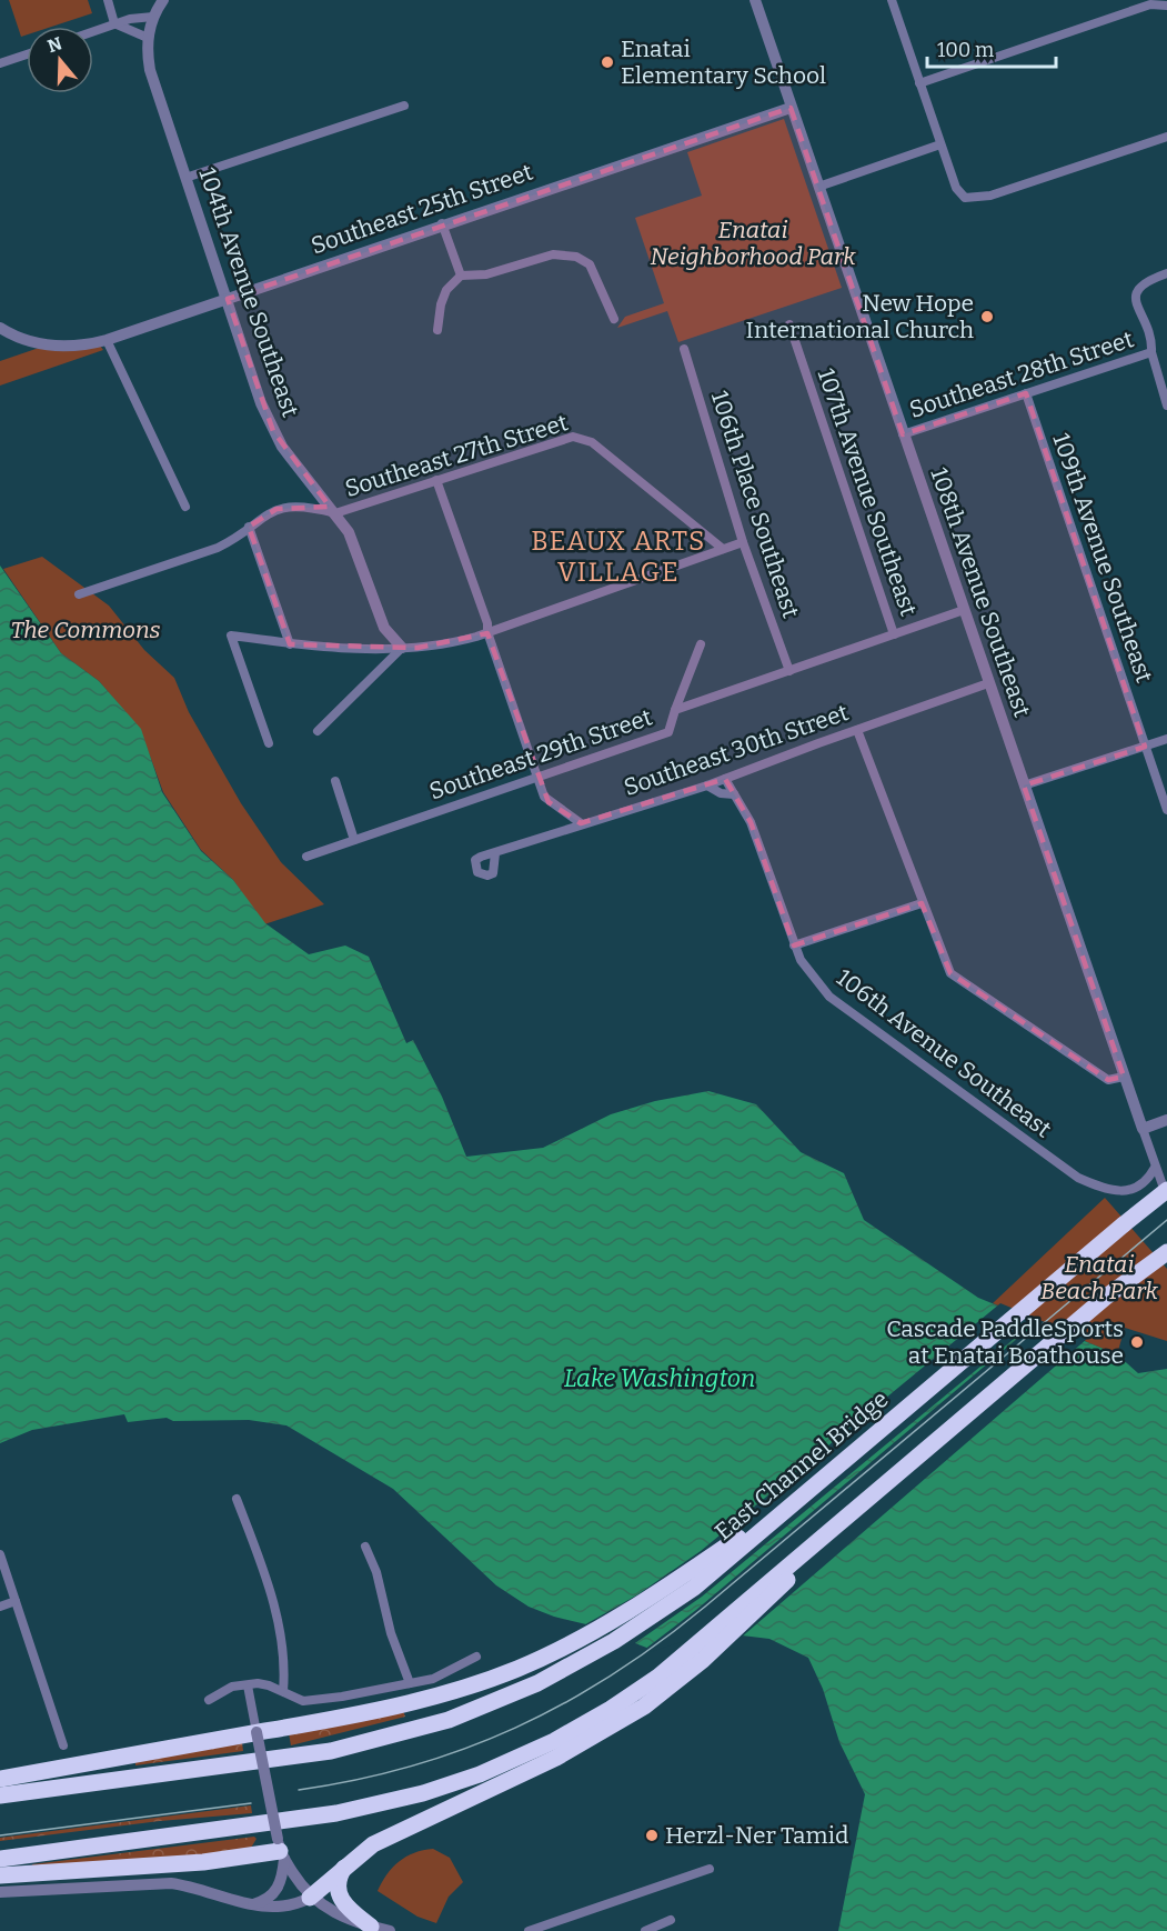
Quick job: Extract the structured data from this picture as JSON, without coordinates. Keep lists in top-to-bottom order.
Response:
{
  "streets": {
    "highway": ["East Channel Bridge"],
    "street": [
      "Southeast 25th Street",
      "104th Avenue Southeast",
      "Southeast 28th Street",
      "Southeast 27th Street",
      "107th Avenue Southeast",
      "106th Place Southeast",
      "109th Avenue Southeast",
      "108th Avenue Southeast",
      "Southeast 30th Street",
      "Southeast 29th Street",
      "106th Avenue Southeast"
    ]
  },
  "crossings": [
    ["Southeast 25th Street", "104th Avenue Southeast"],
    ["Southeast 25th Street", "108th Avenue Southeast"],
    ["104th Avenue Southeast", "Southeast 27th Street"],
    ["Southeast 28th Street", "109th Avenue Southeast"],
    ["Southeast 28th Street", "108th Avenue Southeast"],
    ["107th Avenue Southeast", "Southeast 29th Street"],
    ["106th Place Southeast", "Southeast 29th Street"],
    ["108th Avenue Southeast", "Southeast 30th Street"],
    ["108th Avenue Southeast", "Southeast 29th Street"],
    ["108th Avenue Southeast", "106th Avenue Southeast"],
    ["Southeast 30th Street", "106th Avenue Southeast"]
  ],
  "districts": ["BEAUX ARTS VILLAGE"],
  "water": ["Lake Washington"],
  "parks": ["Enatai Neighborhood Park", "The Commons", "Enatai Beach Park"],
  "places": [
    "Enatai Elementary School",
    "New Hope International Church",
    "Cascade PaddleSports at Enatai Boathouse",
    "Herzl-Ner Tamid"
  ],
  "scale_bar": "100 m",
  "north": "top"
}
